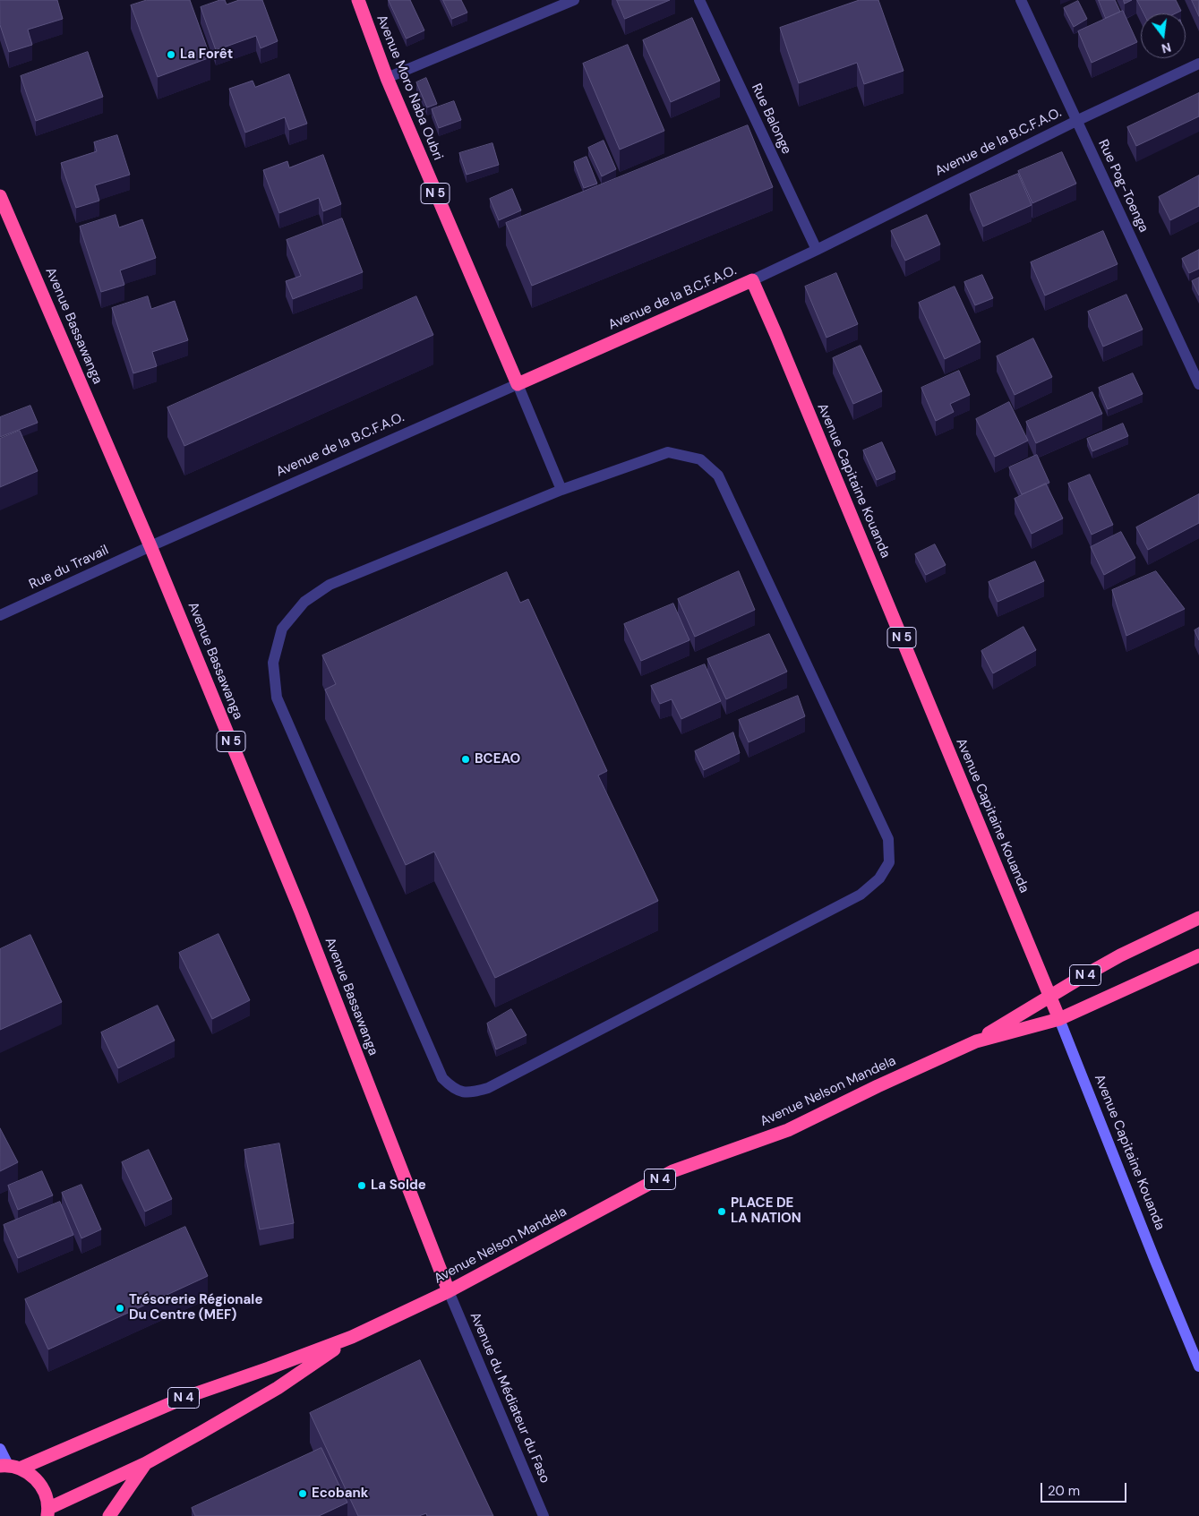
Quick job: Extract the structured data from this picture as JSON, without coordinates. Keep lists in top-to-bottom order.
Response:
{
  "streets": {
    "highway": [
      "Avenue Moro Naba Oubri",
      "Avenue de la B.C.F.A.O.",
      "N 5",
      "Avenue Bassawanga",
      "Avenue Capitaine Kouanda",
      "N 4",
      "Avenue Nelson Mandela"
    ],
    "street": [
      "Rue Balonge",
      "Rue Pog-Toenga",
      "Rue du Travail",
      "Avenue du Médiateur du Faso"
    ]
  },
  "crossings": [
    ["Avenue Moro Naba Oubri", "Avenue de la B.C.F.A.O."],
    ["Rue Balonge", "Avenue de la B.C.F.A.O."],
    ["Avenue de la B.C.F.A.O.", "Rue Pog-Toenga"],
    ["Avenue de la B.C.F.A.O.", "Avenue Bassawanga"],
    ["Avenue de la B.C.F.A.O.", "Avenue Capitaine Kouanda"],
    ["Avenue de la B.C.F.A.O.", "Rue du Travail"],
    ["Avenue Bassawanga", "Rue du Travail"],
    ["Avenue Bassawanga", "Avenue Nelson Mandela"],
    ["Avenue Bassawanga", "Avenue du Médiateur du Faso"],
    ["Avenue Capitaine Kouanda", "N 4"],
    ["Avenue Capitaine Kouanda", "Avenue Nelson Mandela"],
    ["N 4", "Avenue Nelson Mandela"],
    ["Avenue Nelson Mandela", "Avenue du Médiateur du Faso"]
  ],
  "places": [
    "La Forêt",
    "BCEAO",
    "La Solde",
    "PLACE DE LA NATION",
    "Trésorerie Régionale Du Centre (MEF)",
    "Ecobank"
  ],
  "scale_bar": "20 m",
  "north": "bottom"
}
